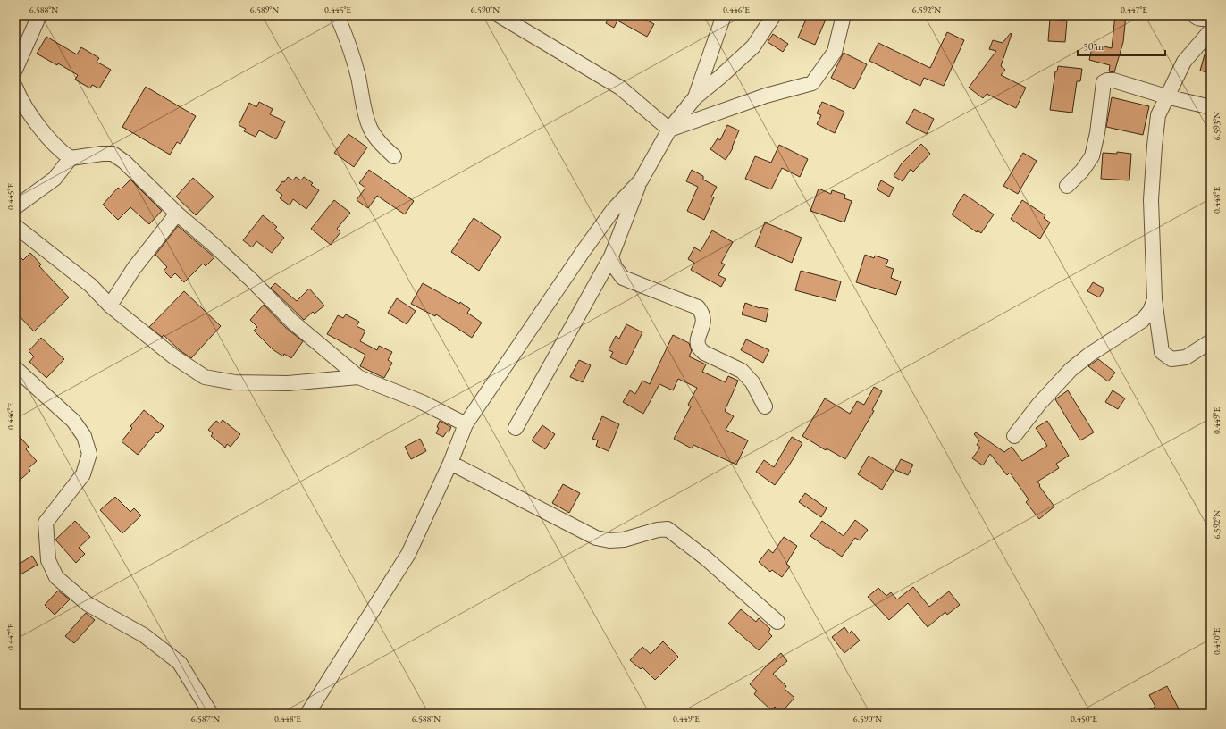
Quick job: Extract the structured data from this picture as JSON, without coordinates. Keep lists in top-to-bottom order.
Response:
{
  "scale_bar": "50 m",
  "coordinates": [
    "6.588°N",
    "6.589°N",
    "0.445°E",
    "6.590°N",
    "0.446°E",
    "6.592°N",
    "0.447°E",
    "6.593°N",
    "0.448°E",
    "0.449°E",
    "0.450°E",
    "6.587°N"
  ]
}
